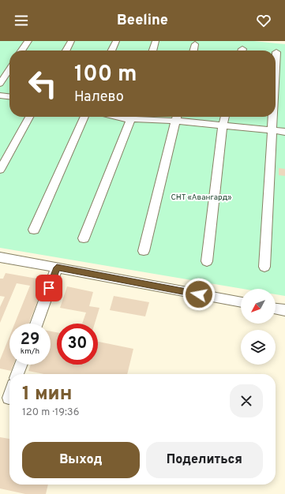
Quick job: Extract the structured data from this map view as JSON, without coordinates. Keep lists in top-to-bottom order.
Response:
{
  "parks": ["СНТ «Авангард»"],
  "north": "bottom left",
  "page": {
    "header": "Beeline",
    "turn": ["100 m", "Налево"],
    "speed": "29 km/h",
    "limit": "30",
    "heading": ["1 мин", "120 m · 19:36"],
    "buttons": ["Выход", "Поделиться"]
  }
}
